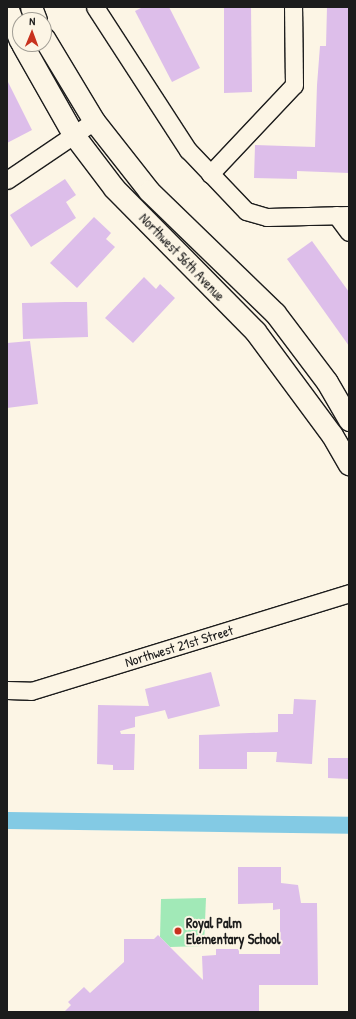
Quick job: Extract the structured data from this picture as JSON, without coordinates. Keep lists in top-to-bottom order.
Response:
{
  "streets": {
    "street": ["Northwest 56th Avenue", "Northwest 21st Street"]
  },
  "places": ["Royal Palm Elementary School"],
  "north": "top"
}
